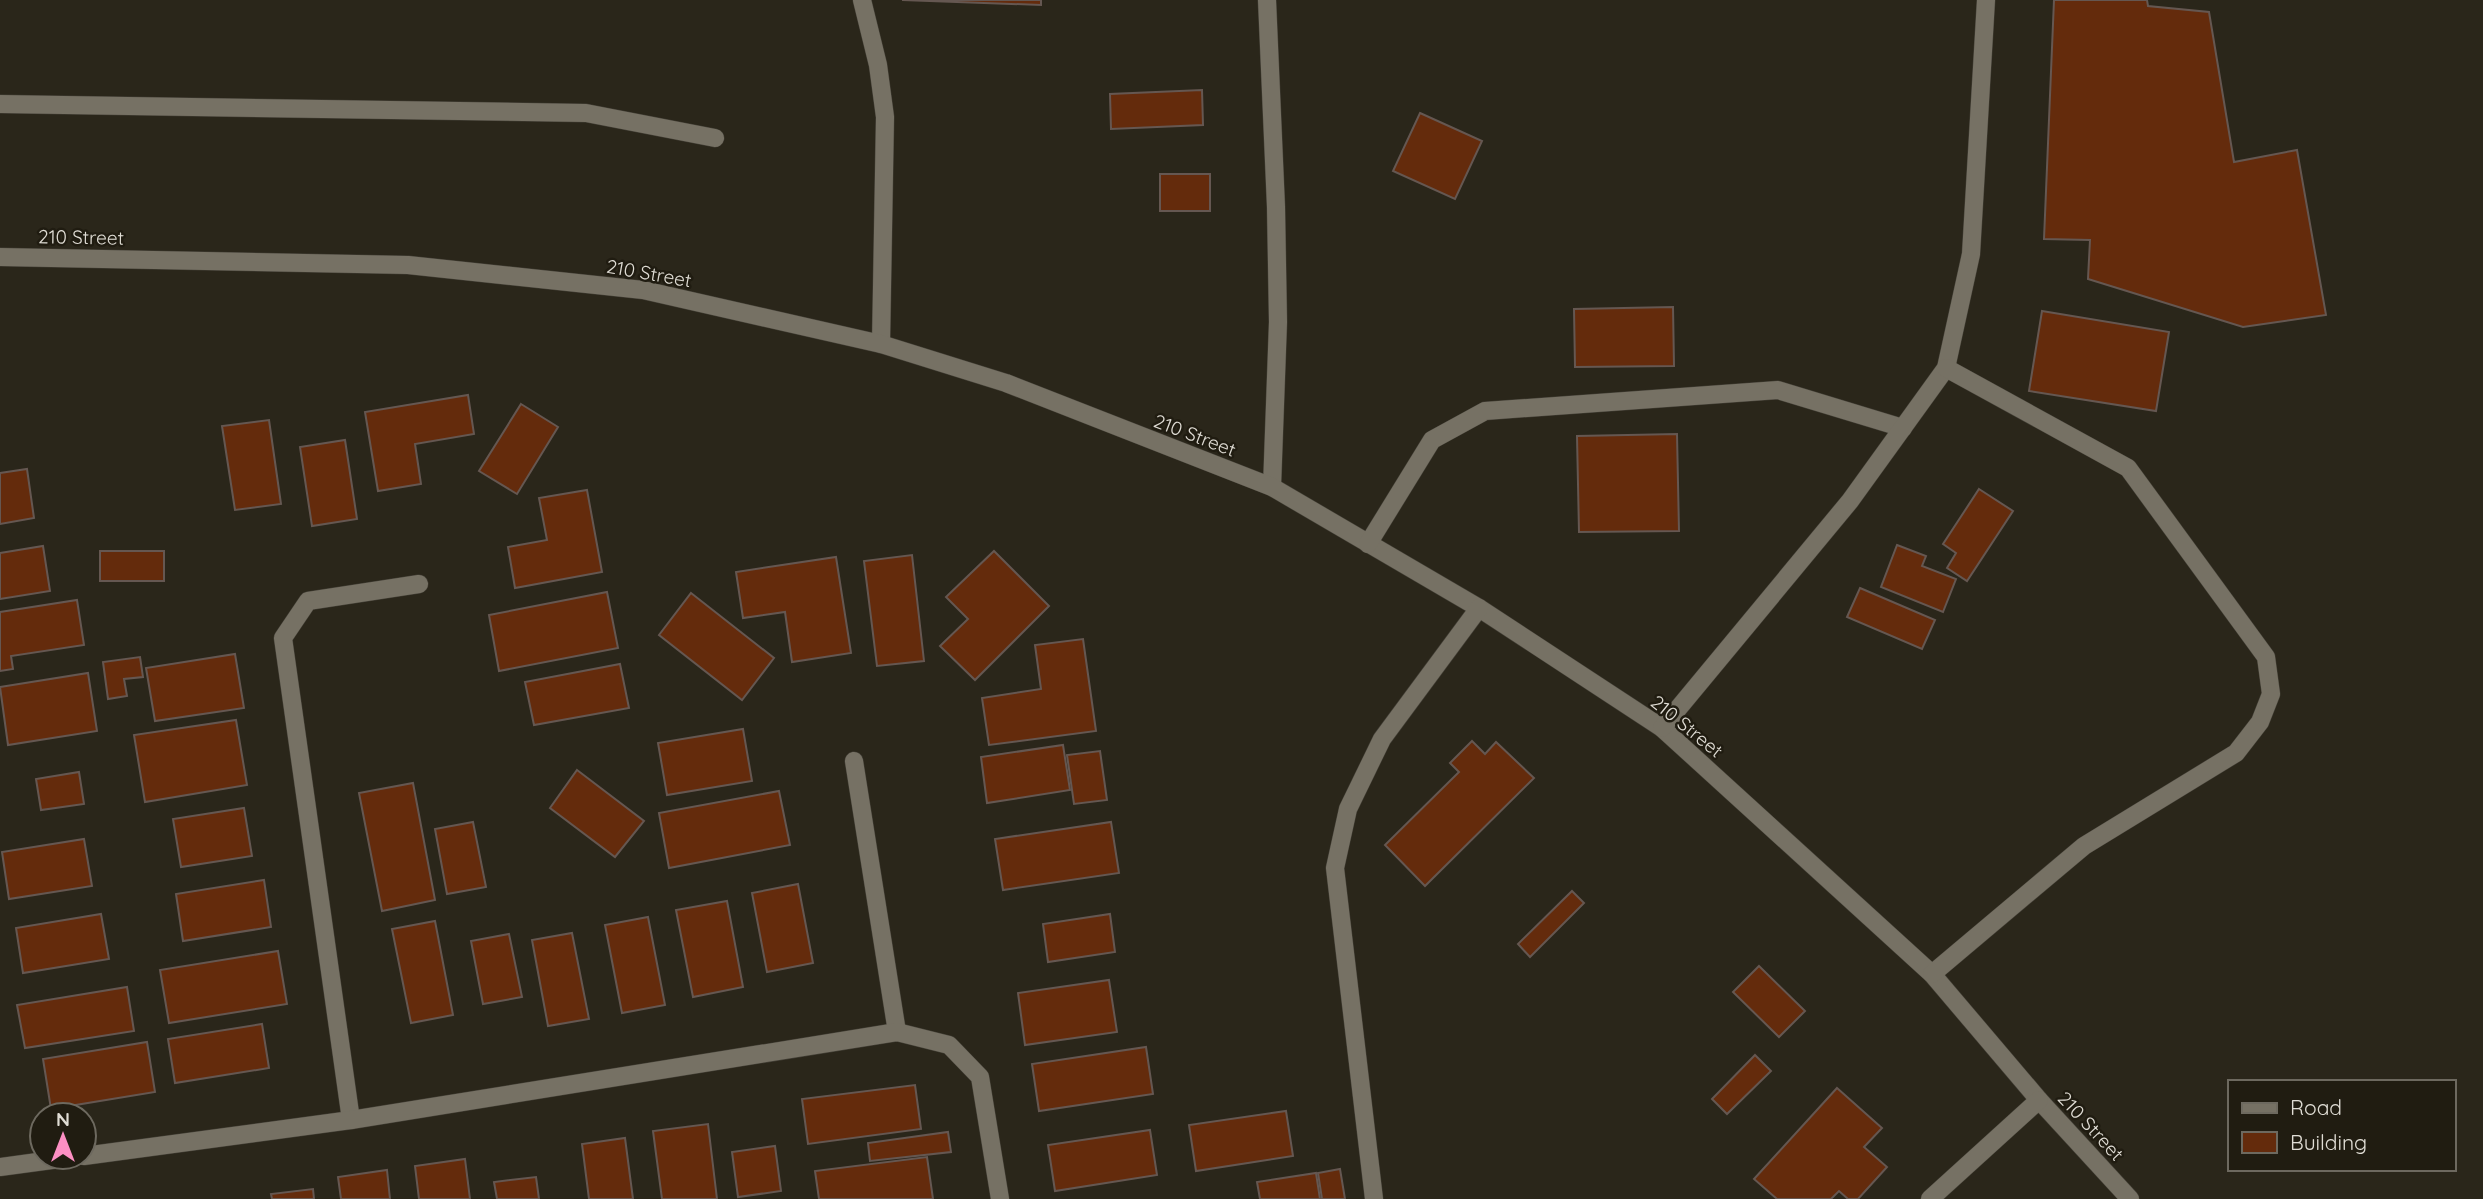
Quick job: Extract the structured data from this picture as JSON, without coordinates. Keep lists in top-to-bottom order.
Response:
{
  "streets": {
    "street": ["210 Street"]
  },
  "legend": ["Road", "Building"],
  "north": "top"
}
